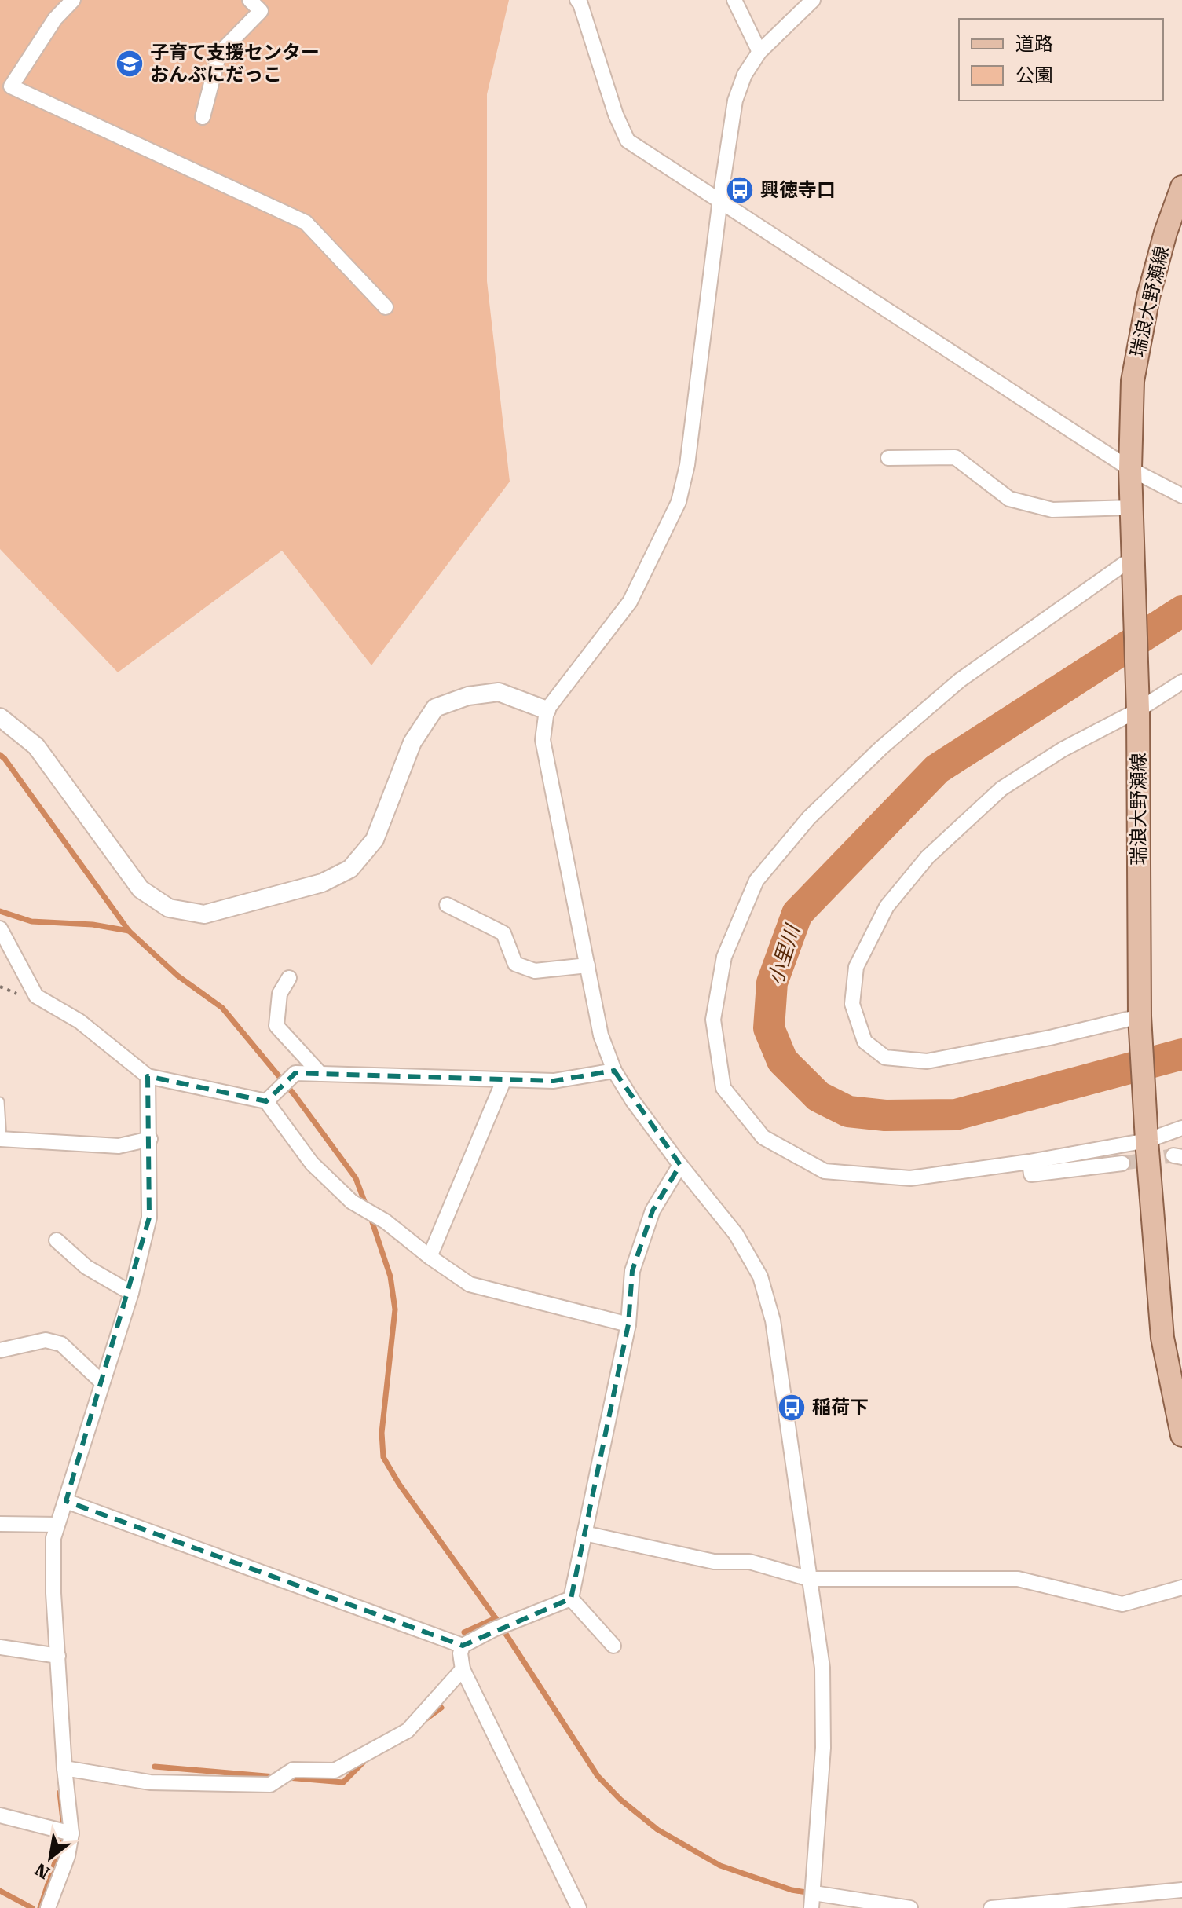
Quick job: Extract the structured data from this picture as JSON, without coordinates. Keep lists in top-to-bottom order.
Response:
{
  "streets": {
    "main road": ["瑞浪大野瀬線"]
  },
  "water": ["小里川"],
  "places": {
    "school or university": ["子育て支援センター おんぶにだっこ"],
    "bus stop": ["興徳寺口", "稲荷下"]
  },
  "legend": ["道路", "公園"],
  "north": "bottom left"
}
